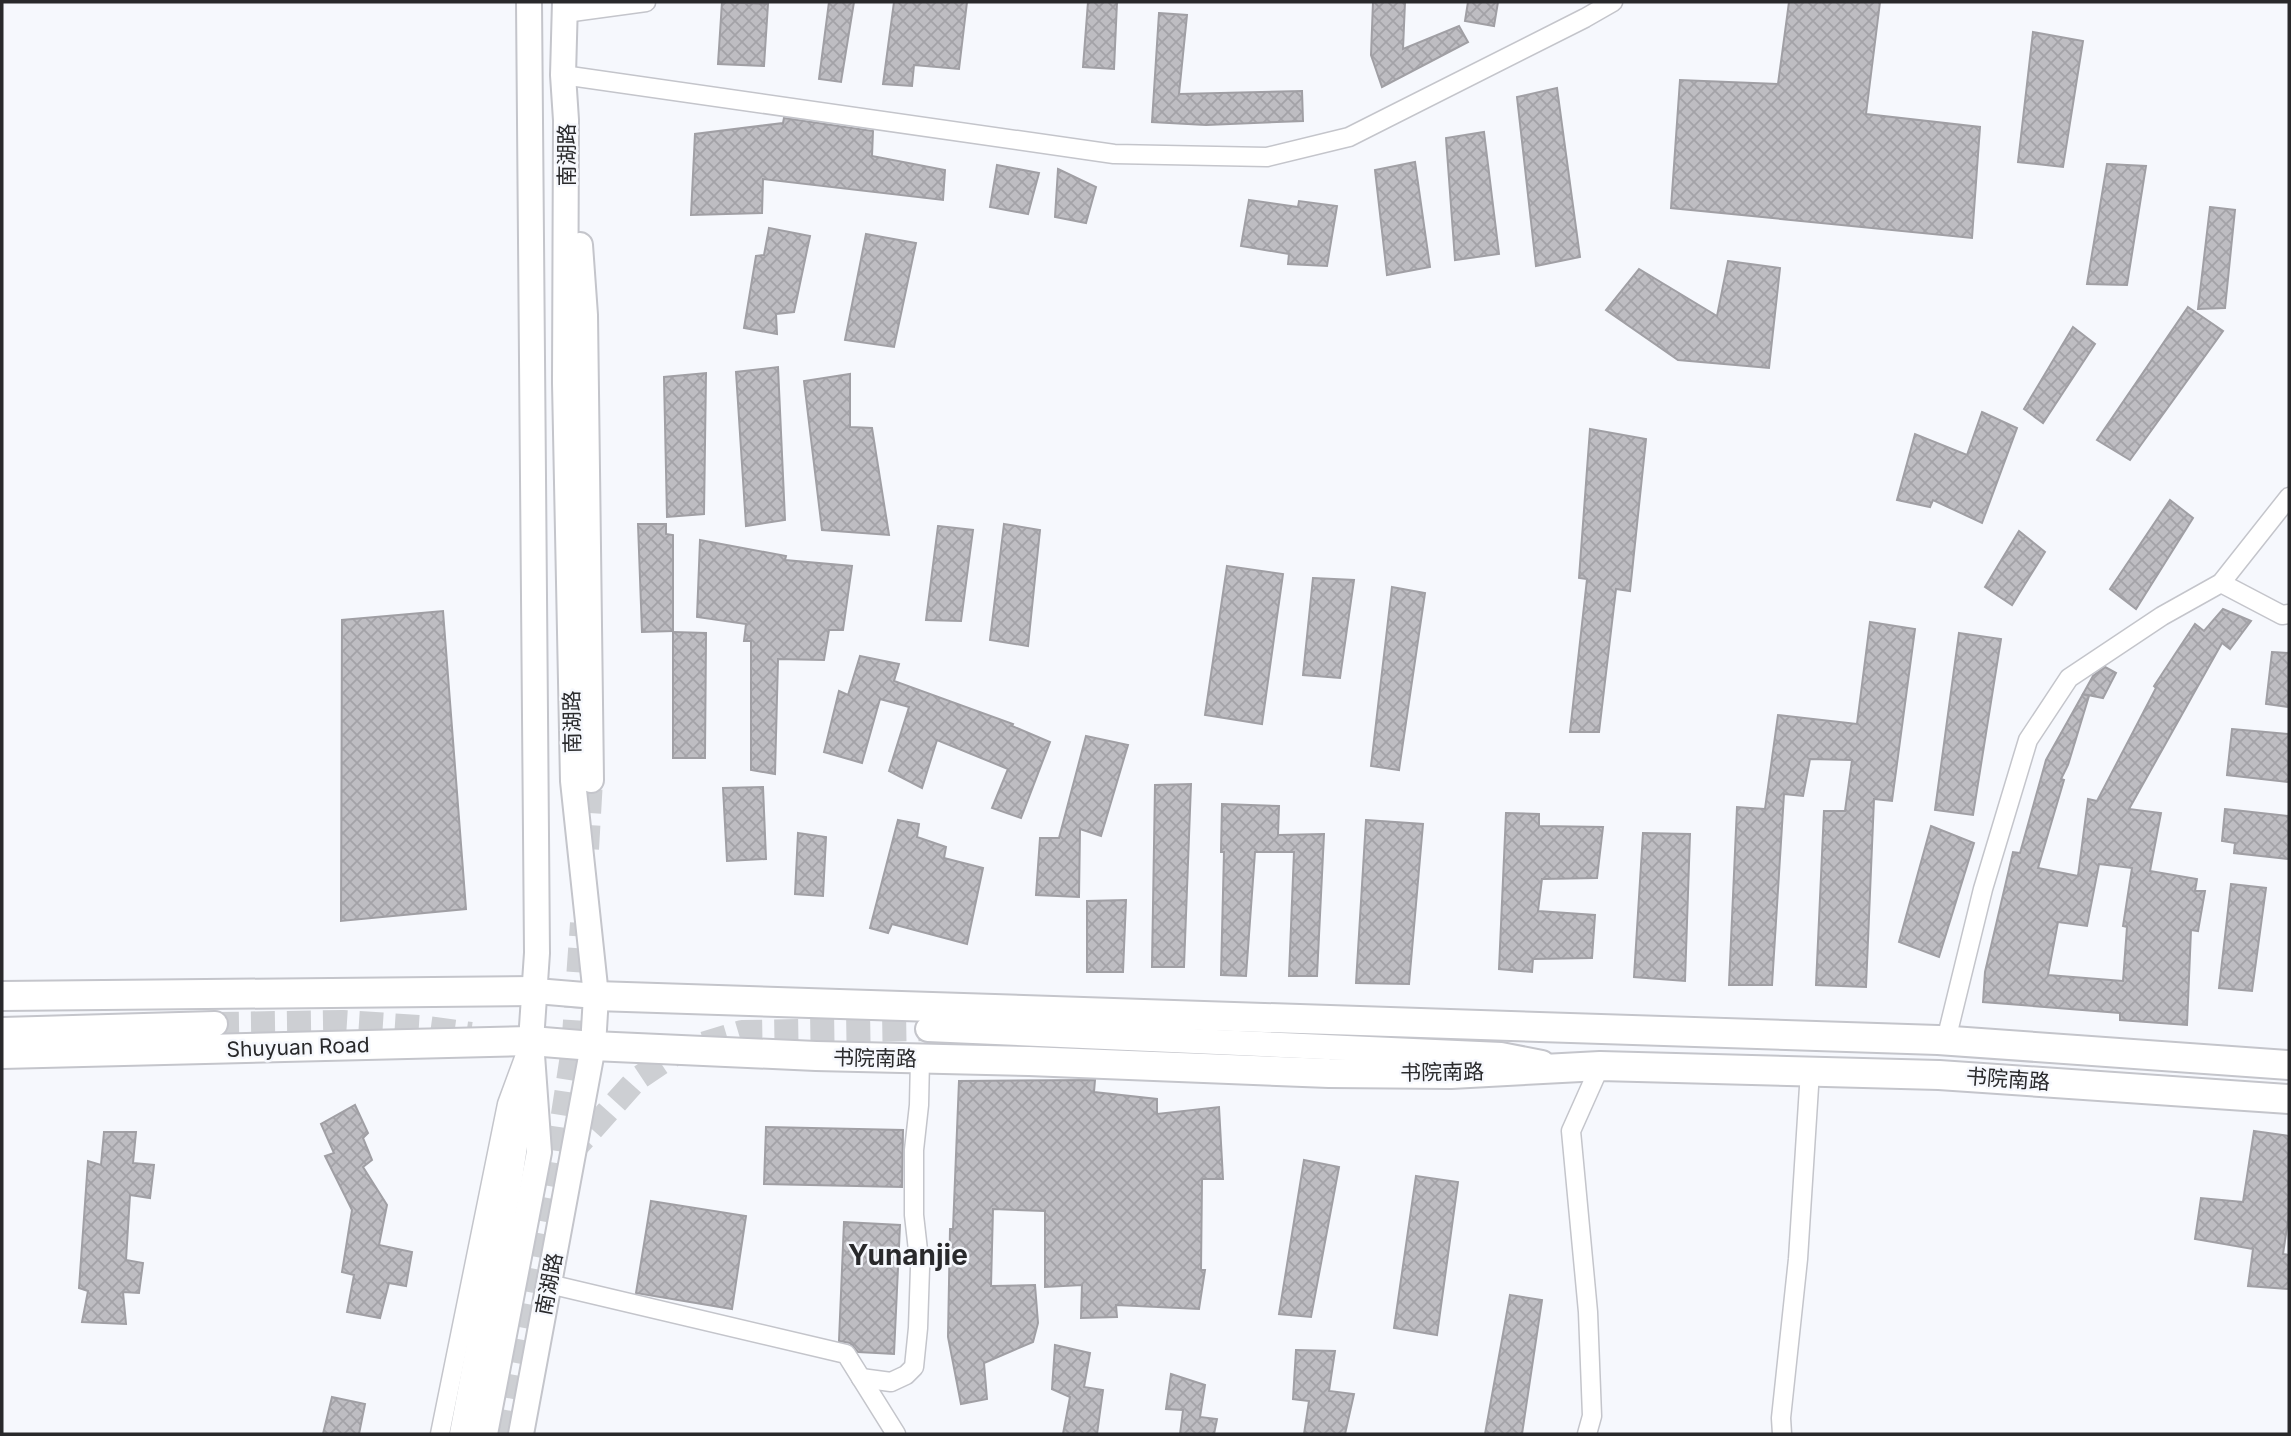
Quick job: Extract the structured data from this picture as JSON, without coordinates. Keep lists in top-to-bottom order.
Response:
{
  "streets": {
    "main road": ["南湖路", "Shuyuan Road", "书院南路"]
  },
  "crossings": [
    ["南湖路", "Shuyuan Road"],
    ["南湖路", "书院南路"],
    ["Shuyuan Road", "书院南路"]
  ],
  "districts": ["Yunanjie"]
}
